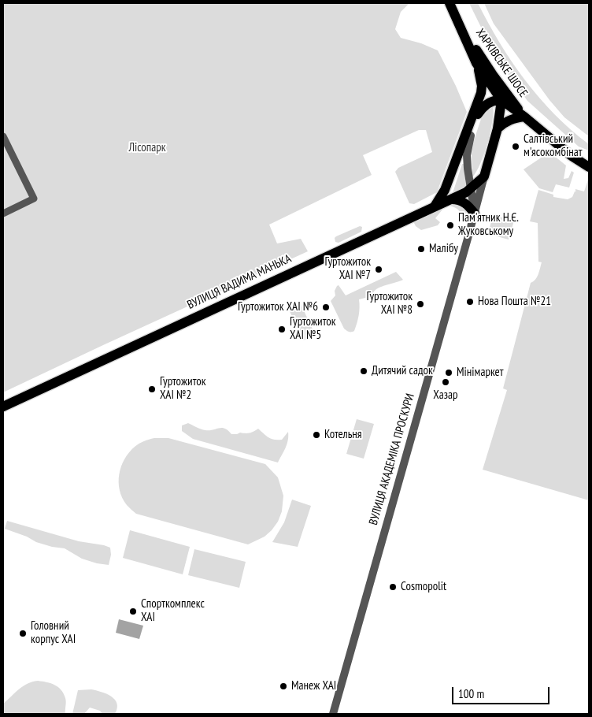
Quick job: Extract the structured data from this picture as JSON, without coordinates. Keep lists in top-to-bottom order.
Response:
{
  "streets": {
    "main road": ["ХАРКІВСЬКЕ ШОСЕ", "ВУЛИЦЯ ВАДИМА МАНЬКА", "ВУЛИЦЯ АКАДЕМІКА ПРОСКУРИ"]
  },
  "crossings": [
    ["ХАРКІВСЬКЕ ШОСЕ", "ВУЛИЦЯ АКАДЕМІКА ПРОСКУРИ"],
    ["ВУЛИЦЯ ВАДИМА МАНЬКА", "ВУЛИЦЯ АКАДЕМІКА ПРОСКУРИ"]
  ],
  "parks": ["Лісопарк"],
  "places": [
    "Салтівський м'ясокомбінат",
    "Пам'ятник Н.Є. Жуковському",
    "Малібу",
    "Гуртожиток ХАІ №7",
    "Нова Пошта №21",
    "Гуртожиток ХАІ №8",
    "Гуртожиток ХАІ №6",
    "Гуртожиток ХАІ №5",
    "Дитячий садок",
    "Мінімаркет",
    "Хазар",
    "Гуртожиток ХАІ №2",
    "Котельня",
    "Cosmopolit",
    "Спорткомплекс ХАІ",
    "Головний корпус ХАІ",
    "Манеж ХАІ"
  ],
  "scale_bar": "100 m"
}
